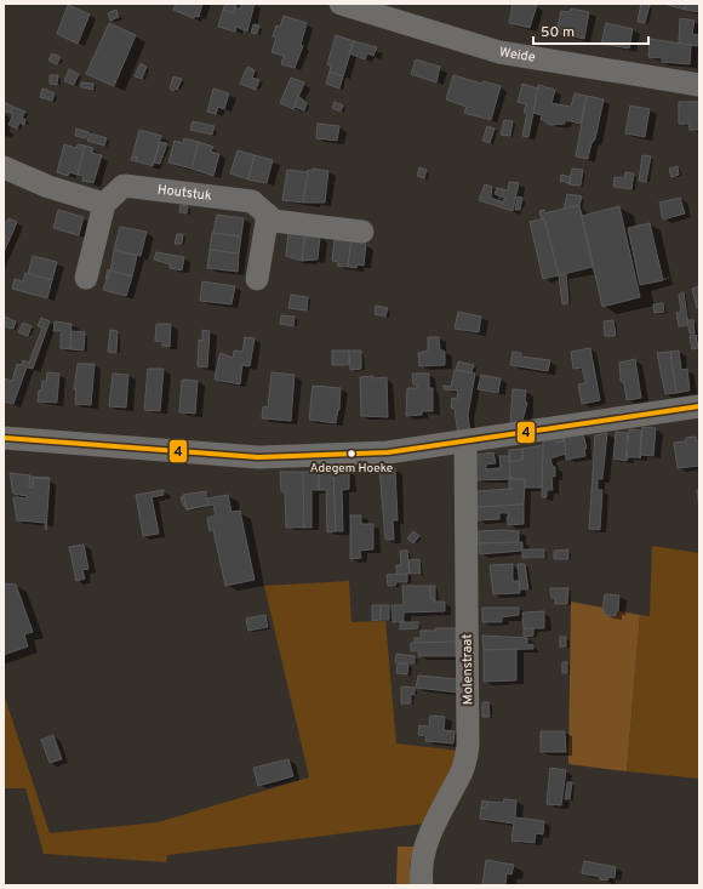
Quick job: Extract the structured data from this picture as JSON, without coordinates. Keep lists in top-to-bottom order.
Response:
{
  "streets": {
    "street": ["Weide", "Houtstuk", "Molenstraat"]
  },
  "places": ["Adegem Hoeke"],
  "lines": ["transit line 4"],
  "scale_bar": "50 m"
}
